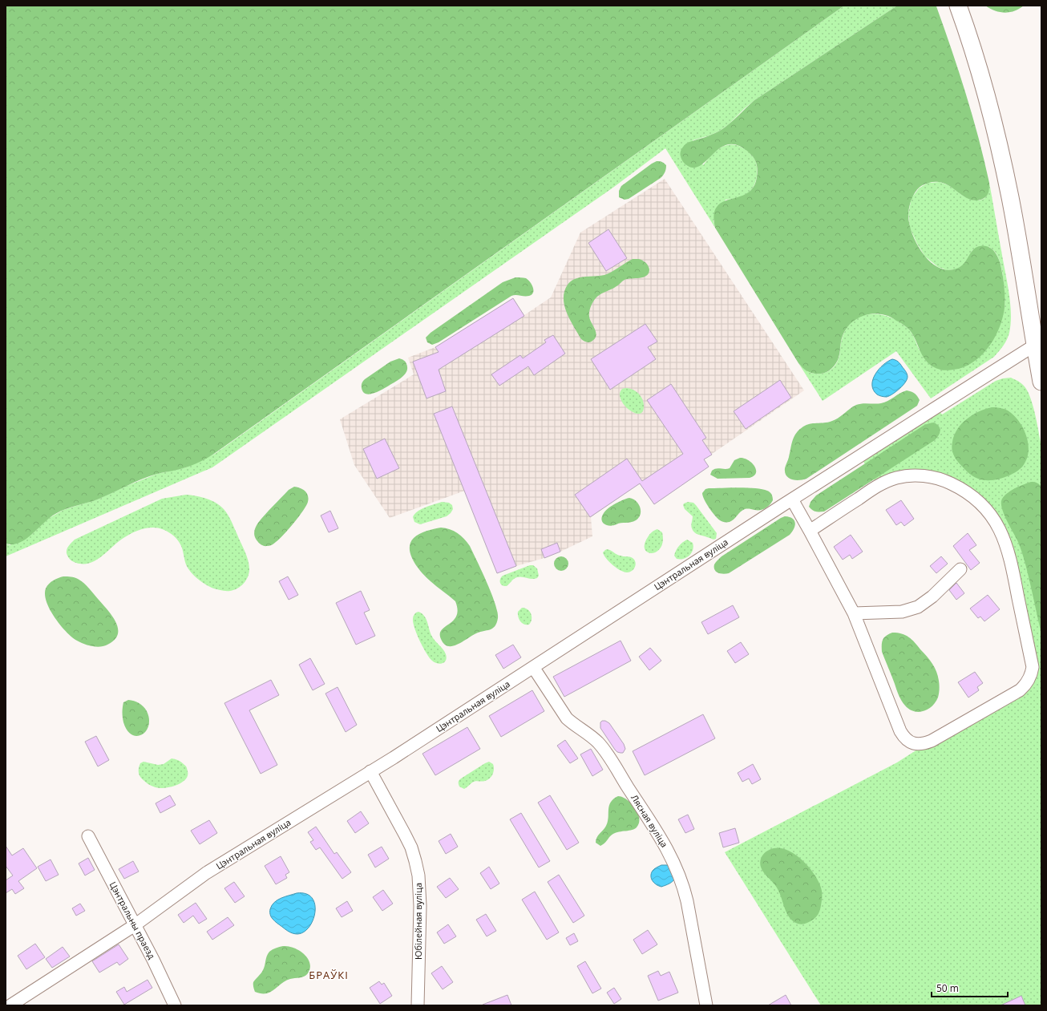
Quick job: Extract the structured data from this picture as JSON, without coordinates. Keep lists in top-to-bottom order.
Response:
{
  "streets": {
    "street": [
      "Цэнтральная вуліца",
      "Лясная вуліца",
      "Цэнтральны праезд",
      "Юбілейная вуліца"
    ]
  },
  "crossings": [
    ["Цэнтральная вуліца", "Лясная вуліца"],
    ["Цэнтральная вуліца", "Цэнтральны праезд"],
    ["Цэнтральная вуліца", "Юбілейная вуліца"]
  ],
  "districts": ["БРАЎКІ"],
  "scale_bar": "50 m"
}
